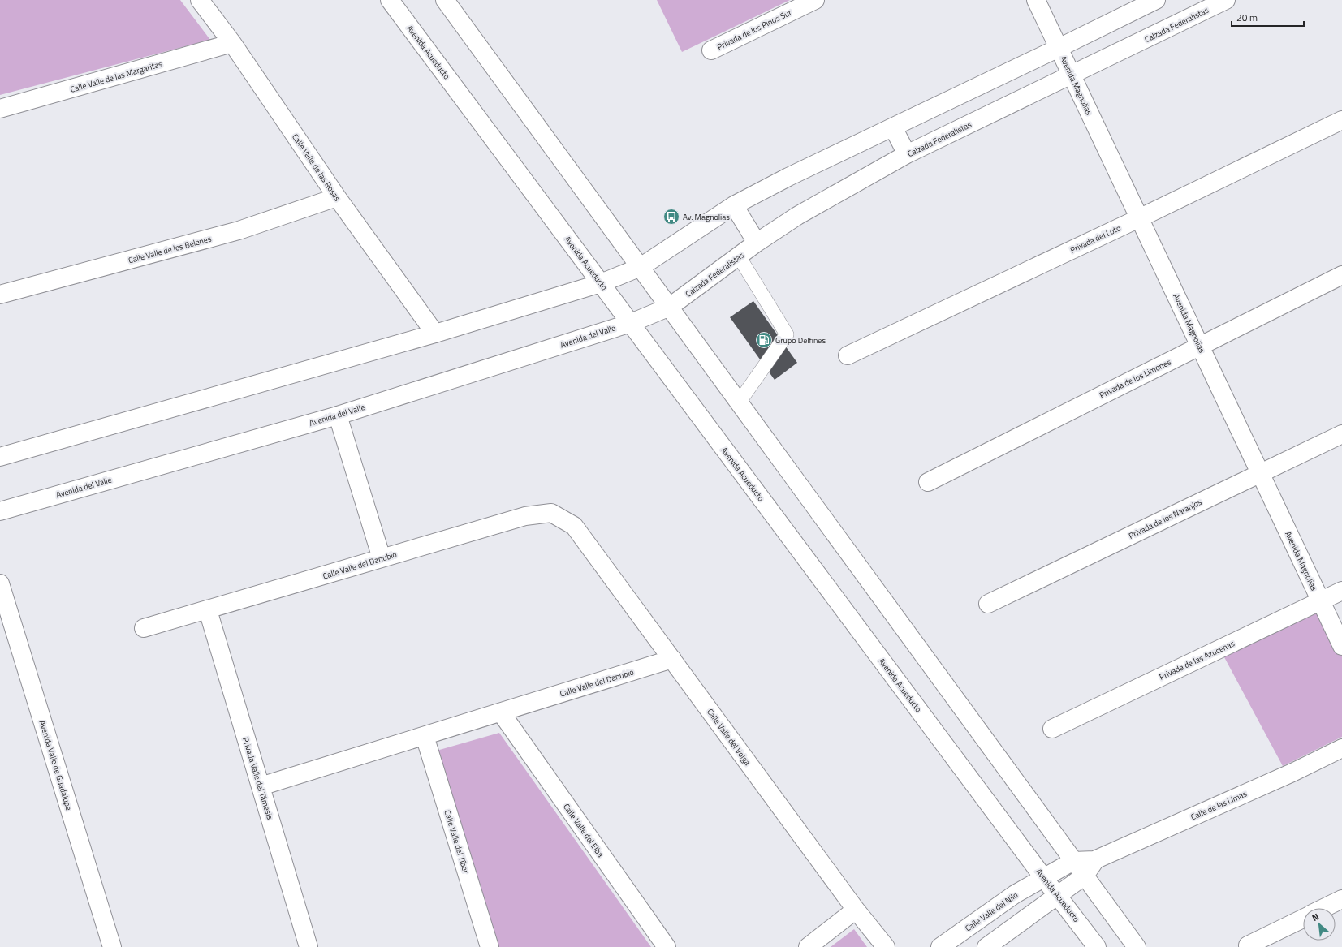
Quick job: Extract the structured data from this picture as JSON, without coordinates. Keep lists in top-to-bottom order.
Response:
{
  "streets": {
    "street": [
      "Calzada Federalistas",
      "Privada de los Pinos Sur",
      "Avenida Acueducto",
      "Calle Valle de las Margaritas",
      "Avenida Magnolias",
      "Calle Valle de las Rosas",
      "Privada del Loto",
      "Calle Valle de los Belenes",
      "Avenida del Valle",
      "Privada de los Limones",
      "Privada de los Naranjos",
      "Calle Valle del Danubio",
      "Privada de las Azucenas",
      "Calle Valle del Volga",
      "Avenida Valle de Guadalupe",
      "Privada Valle del Támesis",
      "Calle de las Limas",
      "Calle Valle del Elba",
      "Calle Valle del Tíber",
      "Calle Valle del Nilo"
    ]
  },
  "crossings": [
    ["Calzada Federalistas", "Avenida Magnolias"],
    ["Calzada Federalistas", "Avenida del Valle"],
    ["Avenida Acueducto", "Avenida del Valle"],
    ["Avenida Acueducto", "Calle Valle del Nilo"],
    ["Calle Valle de las Margaritas", "Calle Valle de las Rosas"],
    ["Avenida Magnolias", "Privada del Loto"],
    ["Avenida Magnolias", "Privada de los Limones"],
    ["Avenida Magnolias", "Privada de los Naranjos"],
    ["Avenida Magnolias", "Privada de las Azucenas"],
    ["Calle Valle de las Rosas", "Calle Valle de los Belenes"],
    ["Calle Valle del Danubio", "Calle Valle del Volga"],
    ["Calle Valle del Danubio", "Privada Valle del Támesis"],
    ["Calle Valle del Danubio", "Calle Valle del Elba"],
    ["Calle Valle del Danubio", "Calle Valle del Tíber"],
    ["Calle de las Limas", "Calle Valle del Nilo"]
  ],
  "places": {
    "bus stop": ["Av. Magnolias"],
    "fuel station": ["Grupo Delfines"]
  },
  "scale_bar": "20 m",
  "north": "top left"
}
